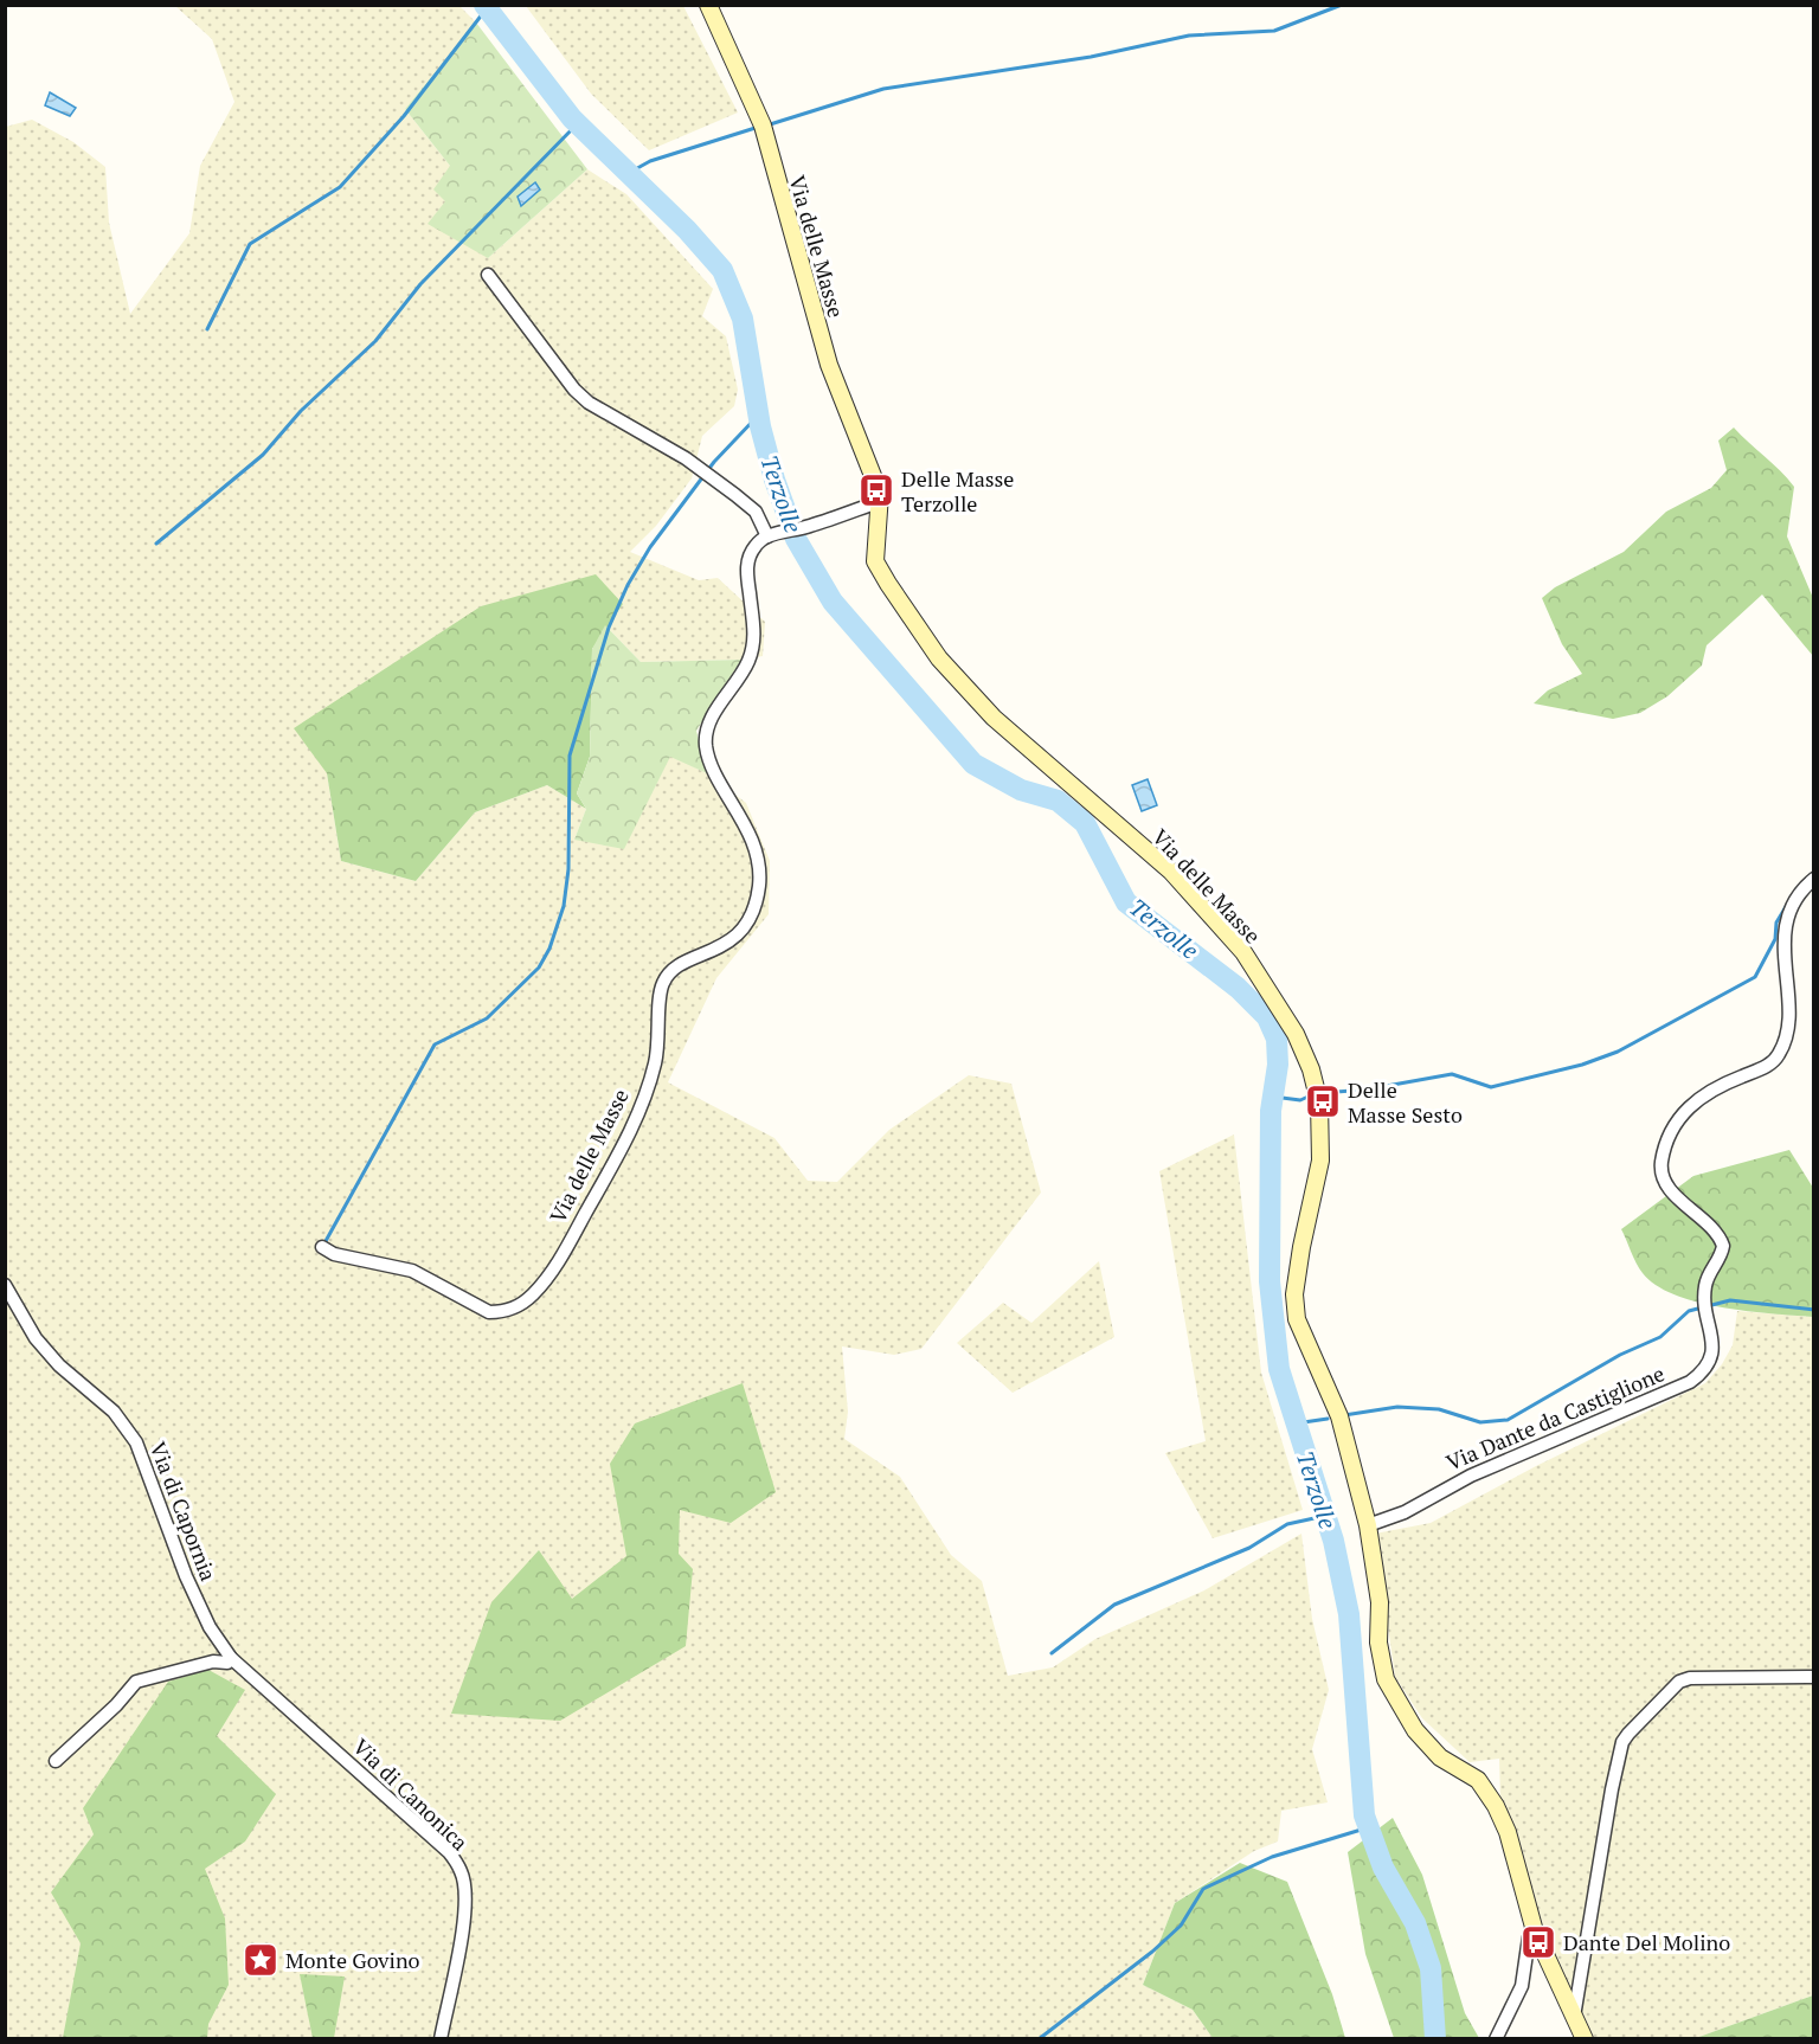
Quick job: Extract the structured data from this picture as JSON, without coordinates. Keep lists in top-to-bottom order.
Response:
{
  "streets": {
    "street": [
      "Via delle Masse",
      "Via Dante da Castiglione",
      "Via di Capornia",
      "Via di Canonica"
    ]
  },
  "crossings": [
    ["Via delle Masse", "Via Dante da Castiglione"],
    ["Via di Capornia", "Via di Canonica"]
  ],
  "water": ["Terzolle"],
  "places": {
    "bus stop": ["Delle Masse Terzolle", "Delle Masse Sesto", "Dante Del Molino"],
    "place": ["Monte Govino"]
  }
}
